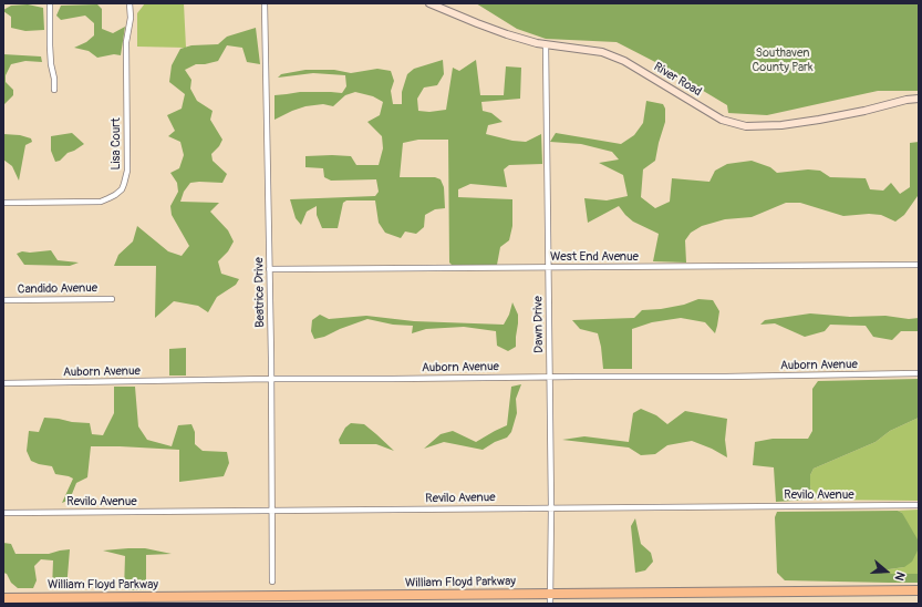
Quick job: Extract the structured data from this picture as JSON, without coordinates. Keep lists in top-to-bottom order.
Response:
{
  "streets": {
    "highway": ["William Floyd Parkway"],
    "street": [
      "River Road",
      "Lisa Court",
      "West End Avenue",
      "Candido Avenue",
      "Beatrice Drive",
      "Dawn Drive",
      "Auborn Avenue",
      "Revilo Avenue"
    ]
  },
  "crossings": [
    ["River Road", "Dawn Drive"],
    ["West End Avenue", "Beatrice Drive"],
    ["West End Avenue", "Dawn Drive"],
    ["Beatrice Drive", "Auborn Avenue"],
    ["Beatrice Drive", "Revilo Avenue"],
    ["Dawn Drive", "Auborn Avenue"],
    ["Dawn Drive", "Revilo Avenue"],
    ["Dawn Drive", "William Floyd Parkway"]
  ],
  "parks": ["Southaven County Park"],
  "north": "right"
}
